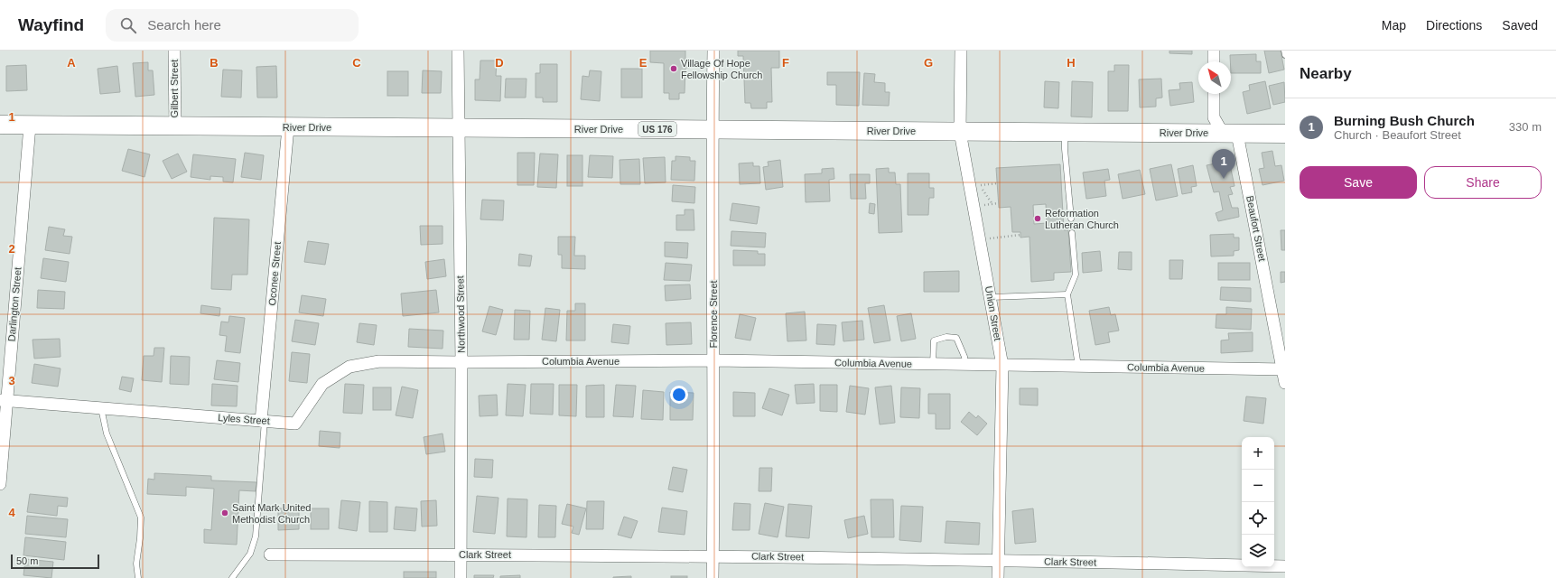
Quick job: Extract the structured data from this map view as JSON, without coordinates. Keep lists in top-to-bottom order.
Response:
{
  "streets": {
    "main road": ["River Drive", "US 176"],
    "street": [
      "Gilbert Street",
      "Beaufort Street",
      "Oconee Street",
      "Darlington Street",
      "Union Street",
      "Northwood Street",
      "Florence Street",
      "Columbia Avenue",
      "Lyles Street",
      "Clark Street"
    ]
  },
  "crossings": [
    ["Gilbert Street", "River Drive"],
    ["River Drive", "Beaufort Street"],
    ["River Drive", "Oconee Street"],
    ["River Drive", "Darlington Street"],
    ["River Drive", "Union Street"],
    ["River Drive", "Northwood Street"],
    ["River Drive", "Florence Street"],
    ["Beaufort Street", "Columbia Avenue"],
    ["Oconee Street", "Lyles Street"],
    ["Darlington Street", "Lyles Street"],
    ["Union Street", "Columbia Avenue"],
    ["Union Street", "Clark Street"],
    ["Northwood Street", "Columbia Avenue"],
    ["Northwood Street", "Lyles Street"],
    ["Northwood Street", "Clark Street"],
    ["Florence Street", "Columbia Avenue"],
    ["Florence Street", "Clark Street"],
    ["Columbia Avenue", "Lyles Street"]
  ],
  "places": ["Village Of Hope Fellowship Church", "Reformation Lutheran Church", "Saint Mark United Methodist Church"],
  "scale_bar": "50 m",
  "north": "top left",
  "page": {
    "header": "Wayfind",
    "search": "Search here",
    "nav": ["Map", "Directions", "Saved"],
    "heading": "Nearby",
    "list": [
      {
        "mark": "1",
        "name": "Burning Bush Church",
        "note": "Church · Beaufort Street",
        "value": "330 m"
      }
    ],
    "pins": "1",
    "buttons": ["Save", "Share"],
    "map_buttons": ["+", "−"],
    "scale": "50 m"
  },
  "grid": {
    "columns": [
      "A",
      "B",
      "C",
      "D",
      "E",
      "F",
      "G",
      "H"
    ],
    "rows": [
      "1",
      "2",
      "3",
      "4"
    ]
  }
}
